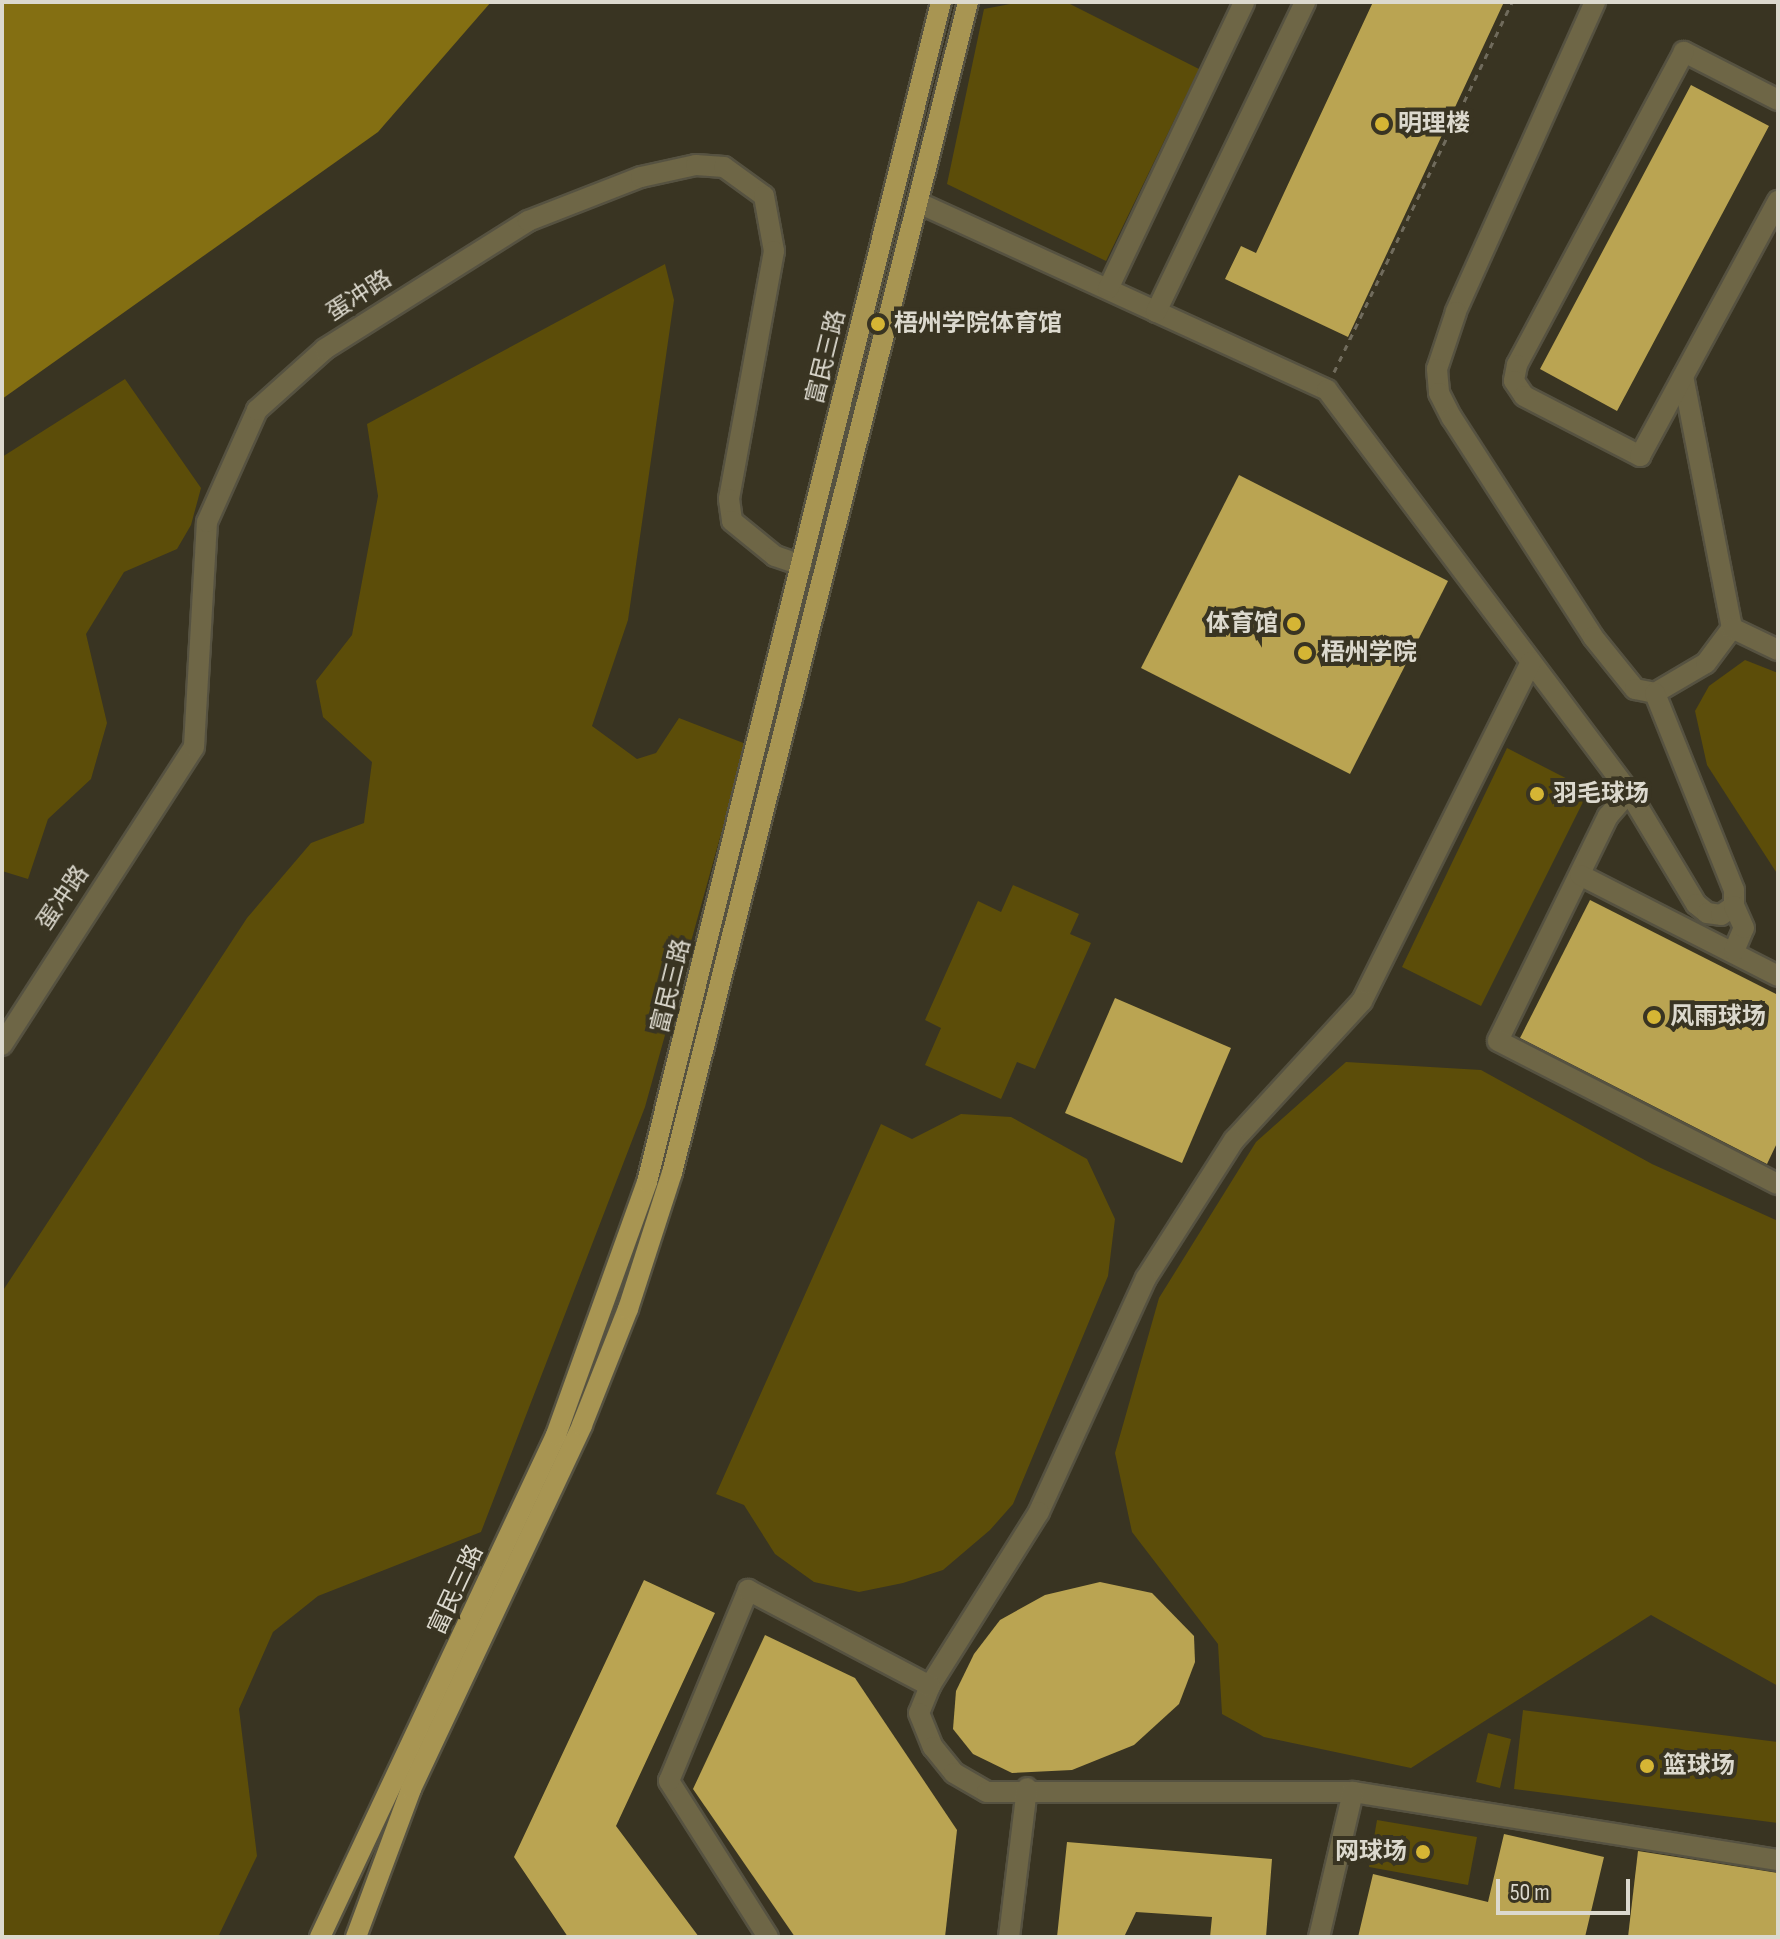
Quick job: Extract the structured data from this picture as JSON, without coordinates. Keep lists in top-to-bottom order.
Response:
{
  "streets": {
    "main road": ["富民三路"],
    "lane": ["蛋冲路"]
  },
  "crossings": [
    ["蛋冲路", "富民三路"]
  ],
  "places": [
    "明理楼",
    "梧州学院体育馆",
    "体育馆",
    "梧州学院",
    "羽毛球场",
    "风雨球场",
    "篮球场",
    "网球场"
  ],
  "scale_bar": "50 m"
}
